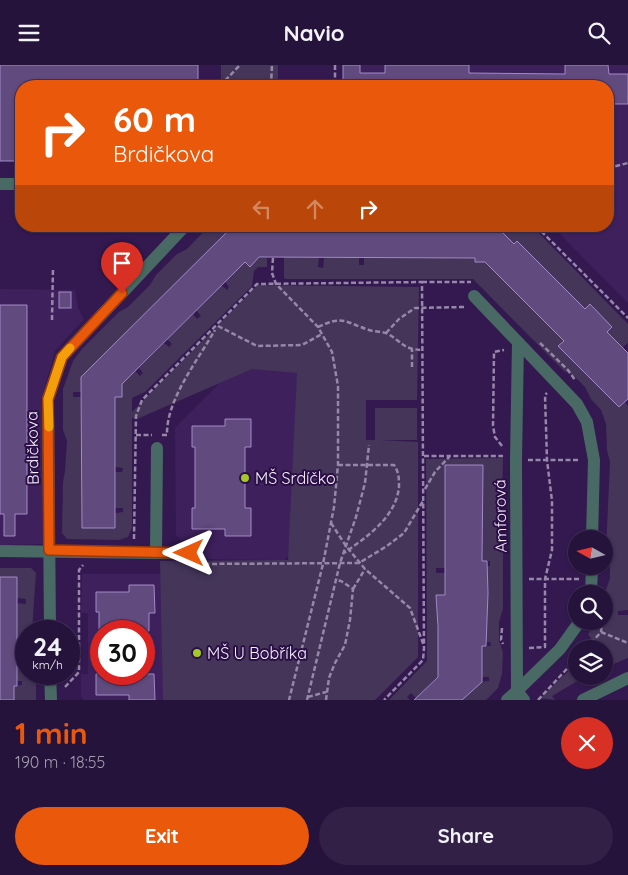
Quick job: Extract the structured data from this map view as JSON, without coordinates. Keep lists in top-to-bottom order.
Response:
{
  "streets": {
    "street": ["Brdičkova", "Amforová"]
  },
  "places": ["MŠ Srdíčko", "MŠ U Bobříka"],
  "north": "left",
  "page": {
    "header": "Navio",
    "turn": ["60 m", "Brdičkova"],
    "speed": "24 km/h",
    "limit": "30",
    "heading": ["1 min", "190 m · 18:55"],
    "buttons": ["Exit", "Share"]
  }
}
